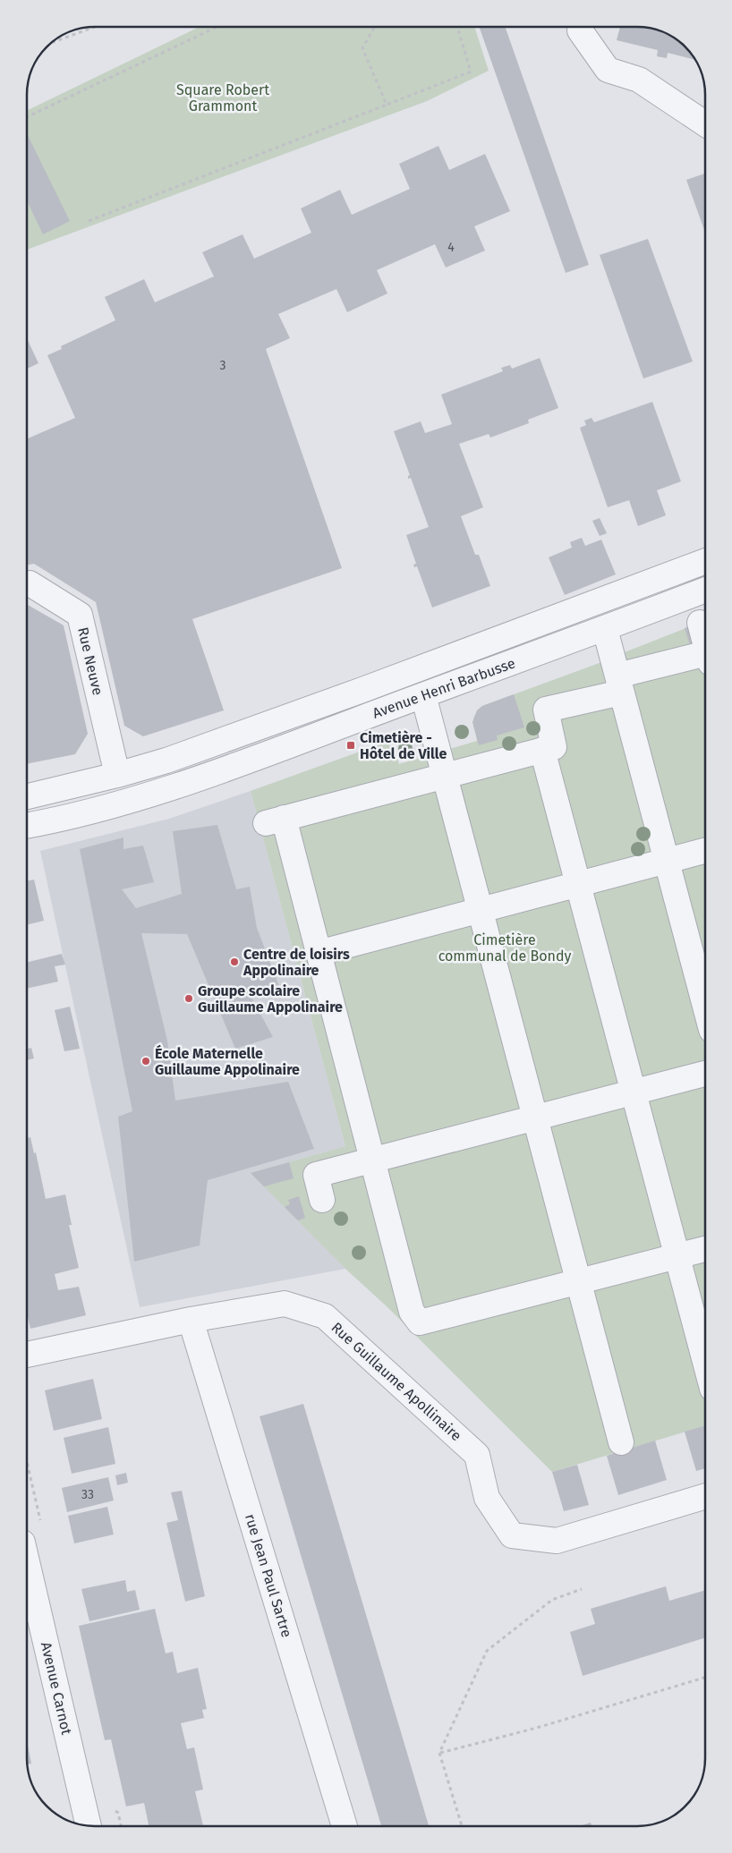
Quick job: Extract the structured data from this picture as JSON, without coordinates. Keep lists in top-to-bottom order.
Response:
{
  "streets": {
    "street": [
      "Rue Neuve",
      "Avenue Henri Barbusse",
      "Rue Guillaume Apollinaire",
      "rue Jean Paul Sartre",
      "Avenue Carnot"
    ]
  },
  "crossings": [
    ["Rue Neuve", "Avenue Henri Barbusse"],
    ["Rue Guillaume Apollinaire", "rue Jean Paul Sartre"]
  ],
  "parks": ["Square Robert Grammont", "Cimetière communal de Bondy"],
  "places": {
    "transit": ["Cimetière - Hôtel de Ville"],
    "other": ["Centre de loisirs Appolinaire", "Groupe scolaire Guillaume Appolinaire", "École Maternelle Guillaume Appolinaire"]
  },
  "house_numbers": ["4", "3", "33"]
}
